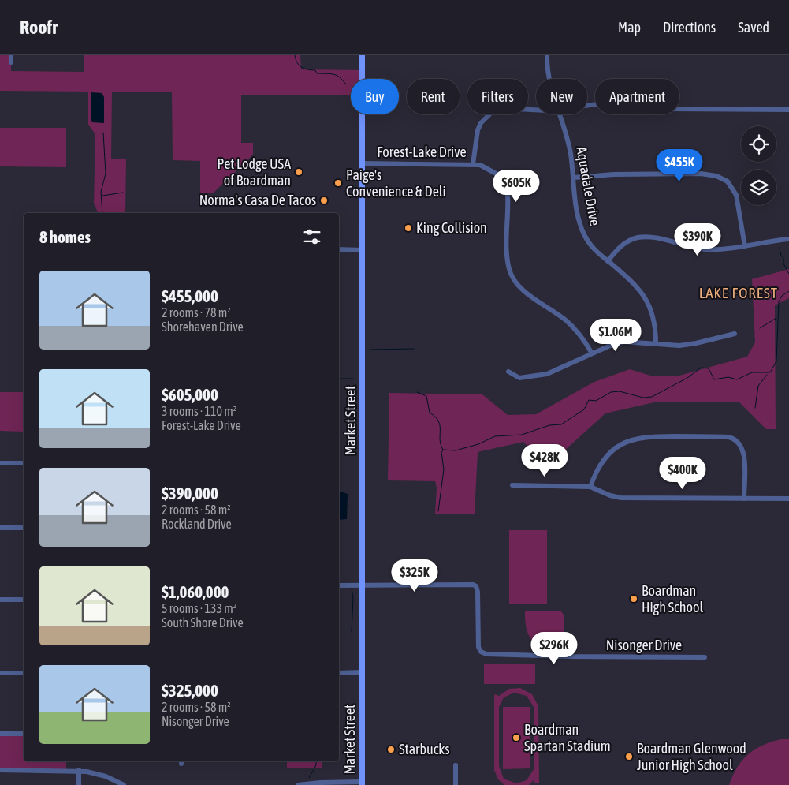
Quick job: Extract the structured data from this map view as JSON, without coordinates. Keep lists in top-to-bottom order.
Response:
{
  "streets": {
    "main road": ["Market Street"],
    "street": ["Forest-Lake Drive", "Aquadale Drive", "Nisonger Drive"]
  },
  "crossings": [
    ["Forest-Lake Drive", "Market Street"],
    ["Market Street", "Nisonger Drive"]
  ],
  "districts": ["LAKE FOREST"],
  "places": [
    "Pet Lodge USA of Boardman",
    "Paige's Convenience & Deli",
    "Norma's Casa De Tacos",
    "King Collision",
    "Boardman High School",
    "Boardman Spartan Stadium",
    "Starbucks",
    "Boardman Glenwood Junior High School"
  ],
  "page": {
    "header": "Roofr",
    "nav": ["Map", "Directions", "Saved"],
    "chip": [
      "Buy",
      "Rent",
      "Filters",
      "New",
      "Apartment"
    ],
    "price": [
      "$455K",
      "$605K",
      "$390K",
      "$1.06M",
      "$428K",
      "$400K",
      "$325K",
      "$296K"
    ],
    "heading": "8 homes",
    "list": [
      {
        "name": "$455,000",
        "note": "2 rooms · 78 m² · Shorehaven Drive"
      },
      {
        "name": "$605,000",
        "note": "3 rooms · 110 m² · Forest-Lake Drive"
      },
      {
        "name": "$390,000",
        "note": "2 rooms · 58 m² · Rockland Drive"
      },
      {
        "name": "$1,060,000",
        "note": "5 rooms · 133 m² · South Shore Drive"
      },
      {
        "name": "$325,000",
        "note": "2 rooms · 58 m² · Nisonger Drive"
      }
    ]
  }
}
